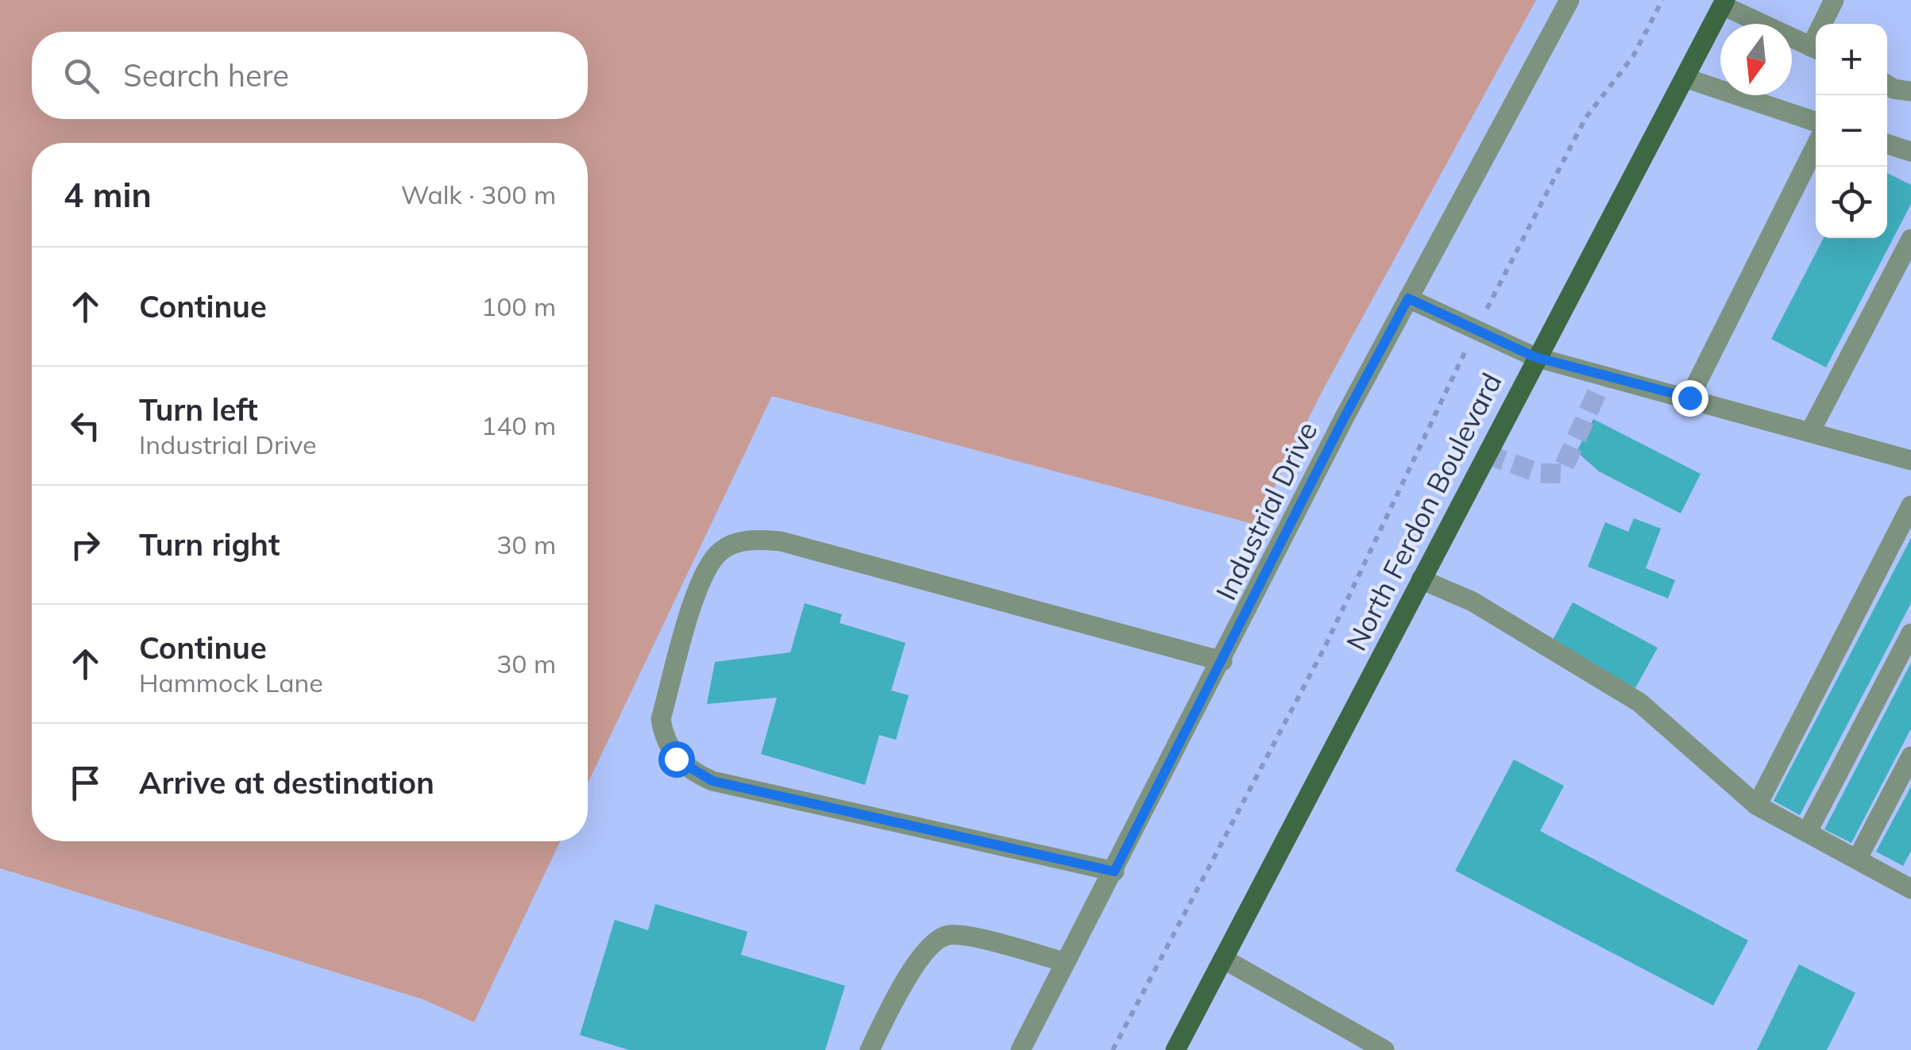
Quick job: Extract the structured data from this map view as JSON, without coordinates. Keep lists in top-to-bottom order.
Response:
{
  "streets": {
    "main road": ["North Ferdon Boulevard"],
    "street": ["Industrial Drive"]
  },
  "north": "bottom",
  "page": {
    "map_buttons": ["+", "−"],
    "search": "Search here",
    "heading": ["4 min", "Walk · 300 m"],
    "list": [
      ["Continue", "100 m"],
      ["Turn left", "Industrial Drive", "140 m"],
      ["Turn right", "30 m"],
      ["Continue", "Hammock Lane", "30 m"],
      "Arrive at destination"
    ]
  }
}
